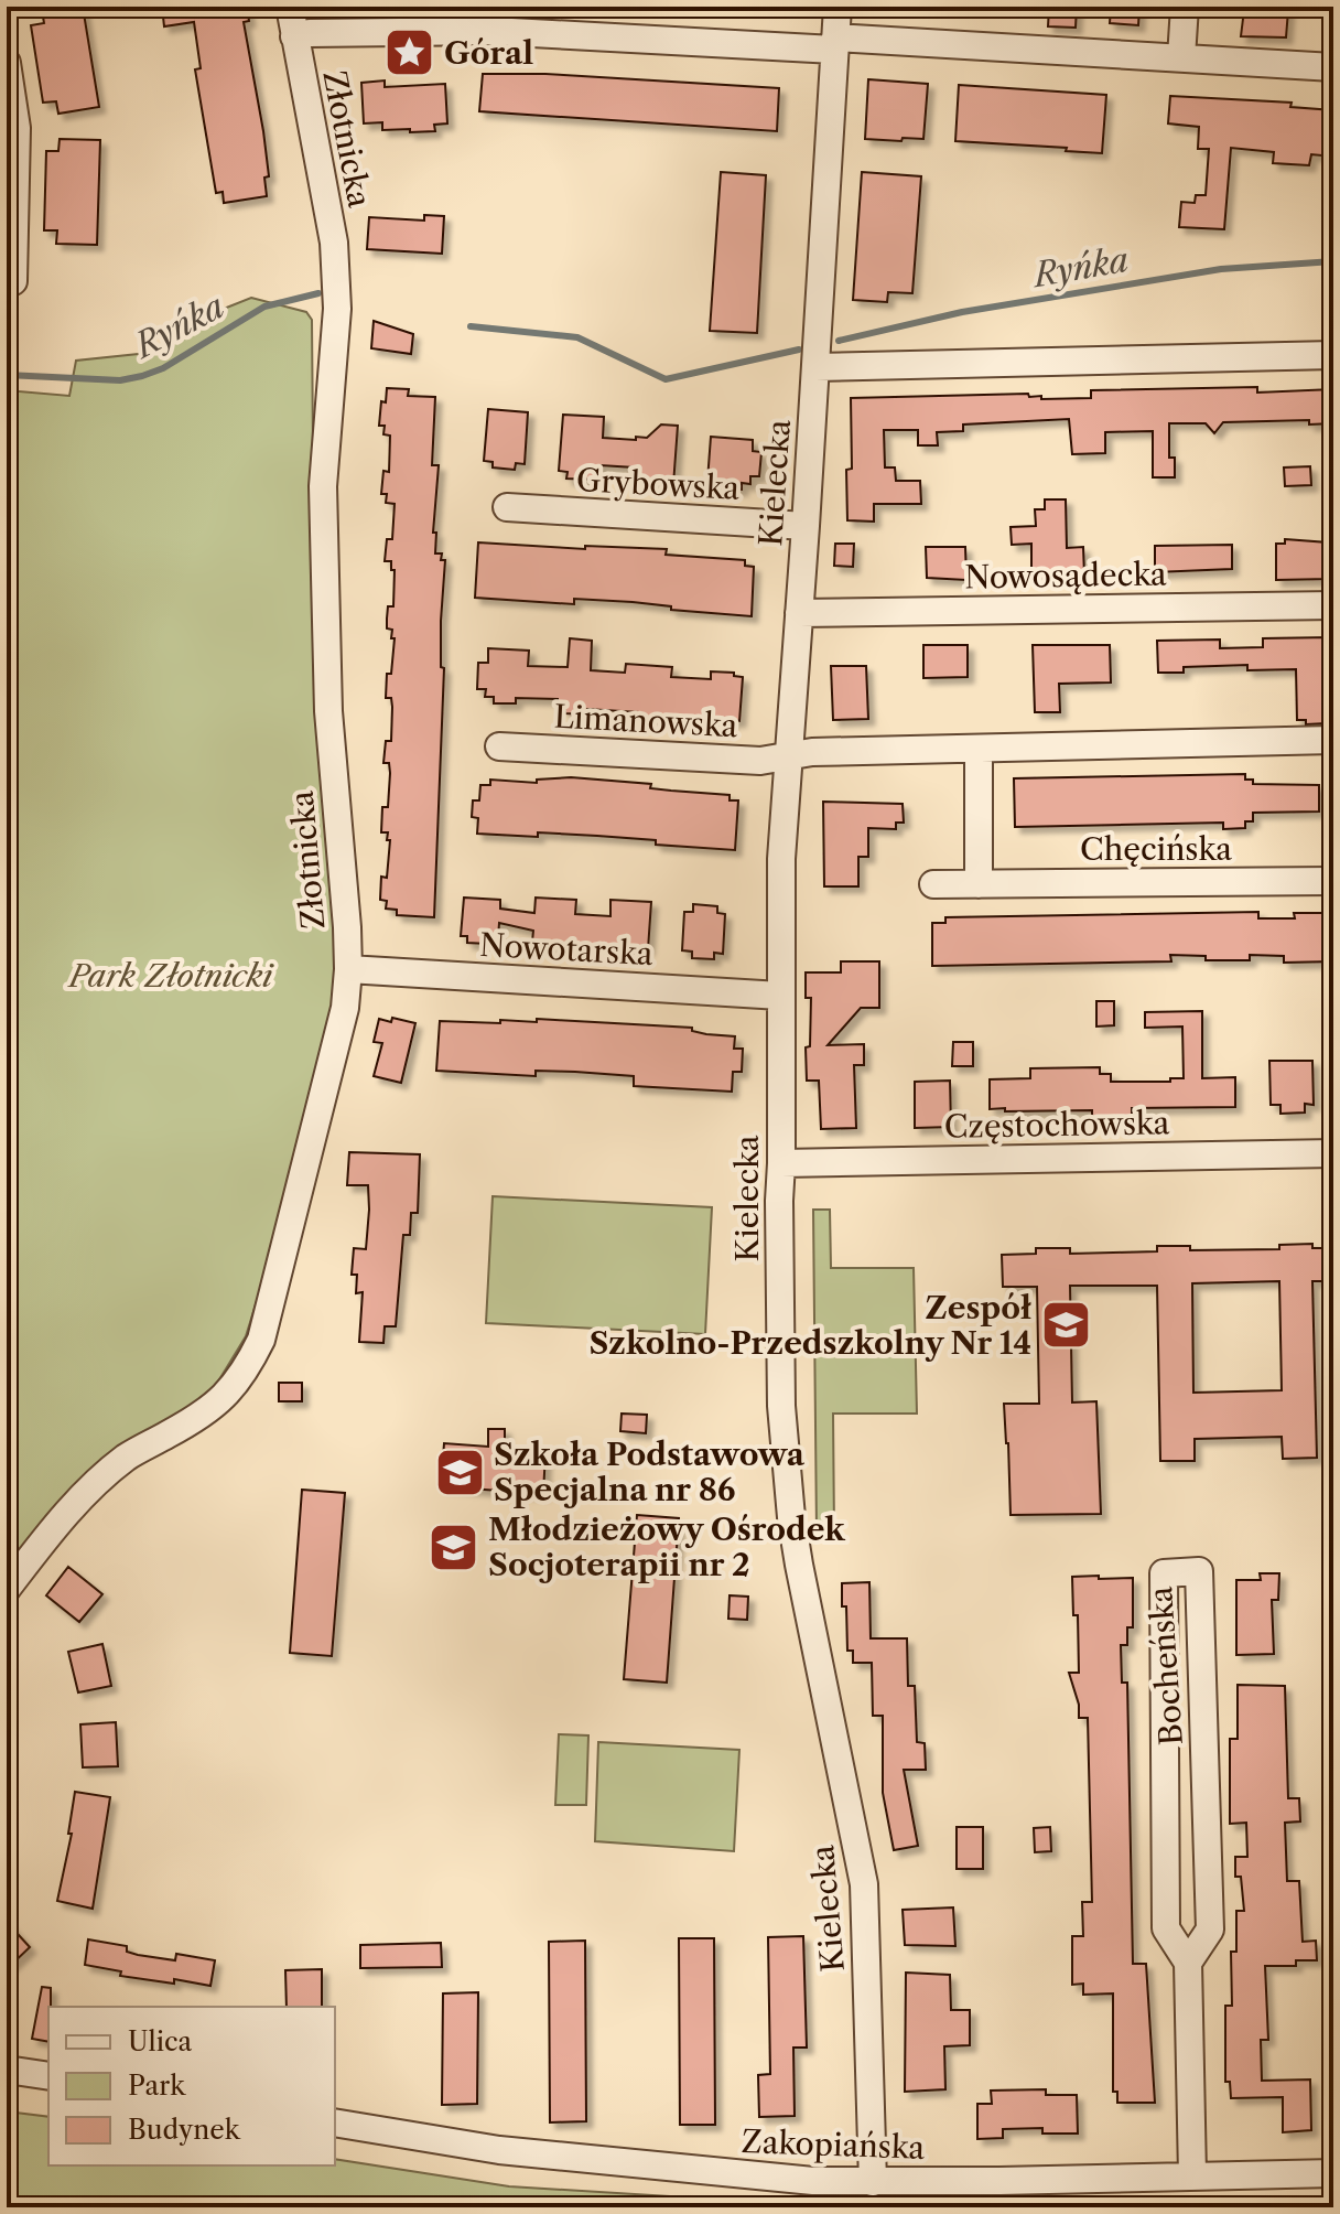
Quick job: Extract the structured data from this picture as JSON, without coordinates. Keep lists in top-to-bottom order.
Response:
{
  "streets": {
    "street": [
      "Złotnicka",
      "Kielecka",
      "Grybowska",
      "Nowosądecka",
      "Limanowska",
      "Chęcińska",
      "Nowotarska",
      "Częstochowska",
      "Bocheńska",
      "Zakopiańska"
    ]
  },
  "crossings": [
    ["Złotnicka", "Nowotarska"],
    ["Kielecka", "Grybowska"],
    ["Kielecka", "Nowosądecka"],
    ["Kielecka", "Limanowska"],
    ["Kielecka", "Nowotarska"],
    ["Kielecka", "Częstochowska"],
    ["Kielecka", "Zakopiańska"],
    ["Bocheńska", "Zakopiańska"]
  ],
  "water": ["Ryńka"],
  "parks": ["Park Złotnicki"],
  "places": {
    "place": ["Góral"],
    "school or university": ["Zespół Szkolno-Przedszkolny Nr 14", "Szkoła Podstawowa Specjalna nr 86", "Młodzieżowy Ośrodek Socjoterapii nr 2"]
  },
  "legend": ["Ulica", "Park", "Budynek"]
}
